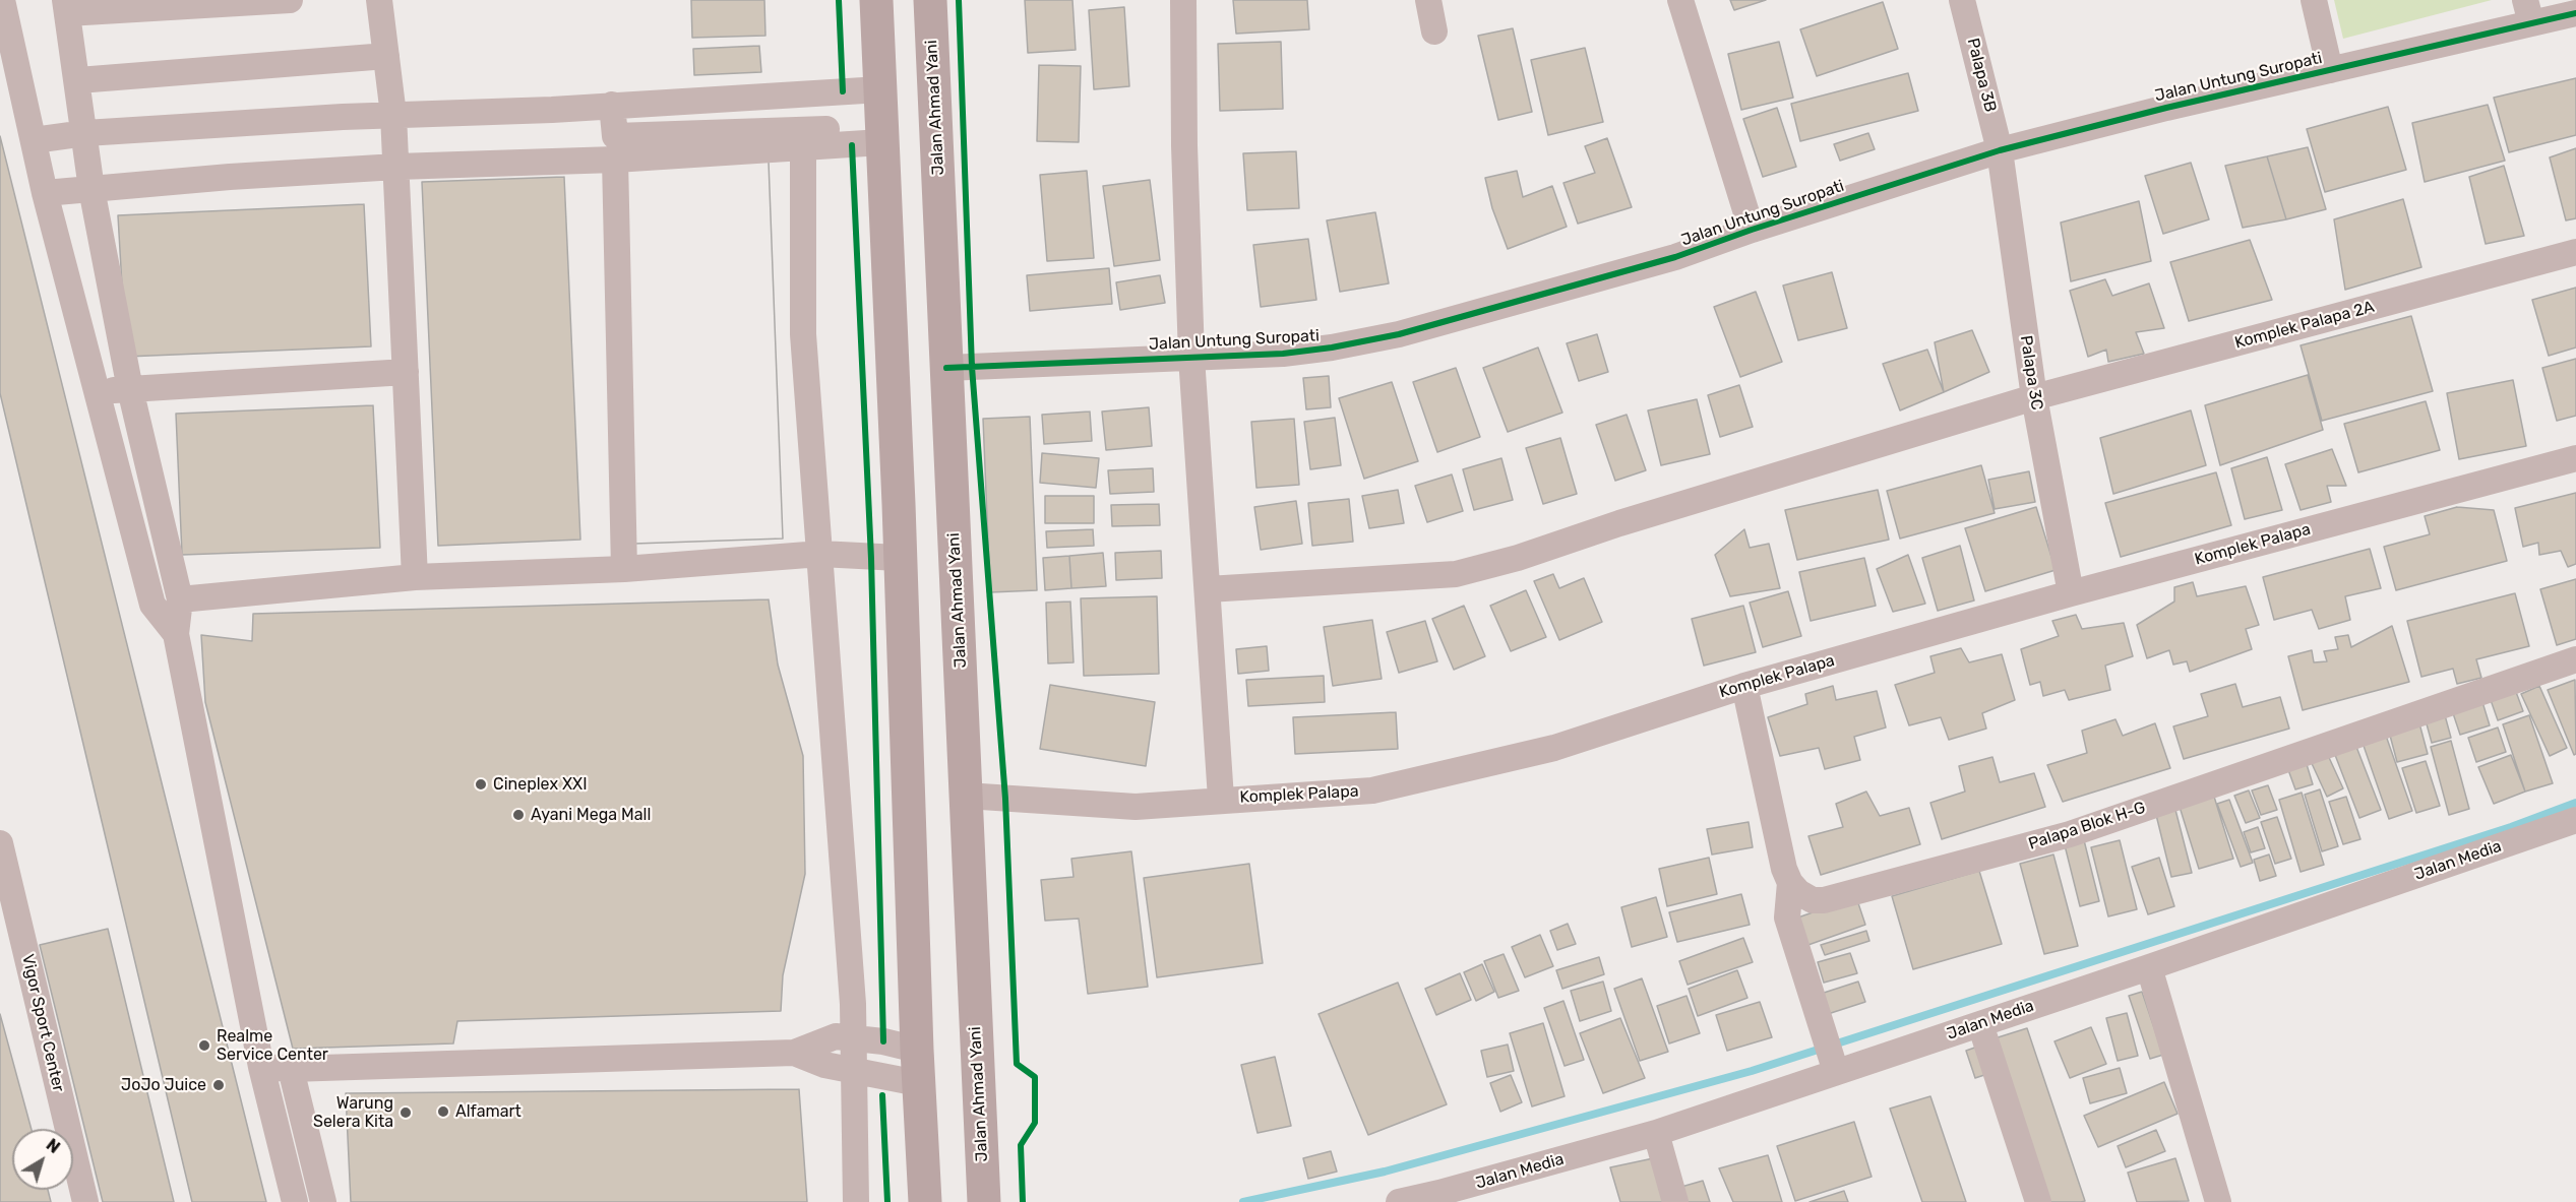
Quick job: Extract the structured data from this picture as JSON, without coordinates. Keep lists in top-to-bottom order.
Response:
{
  "streets": {
    "highway": ["Jalan Ahmad Yani"],
    "street": [
      "Palapa 3B",
      "Jalan Untung Suropati",
      "Komplek Palapa 2A",
      "Palapa 3C",
      "Komplek Palapa",
      "Palapa Blok H-G",
      "Jalan Media",
      "Vigor Sport Center"
    ]
  },
  "crossings": [
    ["Palapa 3B", "Jalan Untung Suropati"],
    ["Palapa 3B", "Palapa 3C"],
    ["Jalan Untung Suropati", "Jalan Ahmad Yani"],
    ["Jalan Untung Suropati", "Palapa 3C"],
    ["Jalan Ahmad Yani", "Komplek Palapa"],
    ["Komplek Palapa 2A", "Palapa 3C"],
    ["Palapa 3C", "Komplek Palapa"]
  ],
  "places": [
    "Cineplex XXI",
    "Ayani Mega Mall",
    "Realme Service Center",
    "JoJo Juice",
    "Alfamart",
    "Warung Selera Kita"
  ],
  "north": "top right"
}
